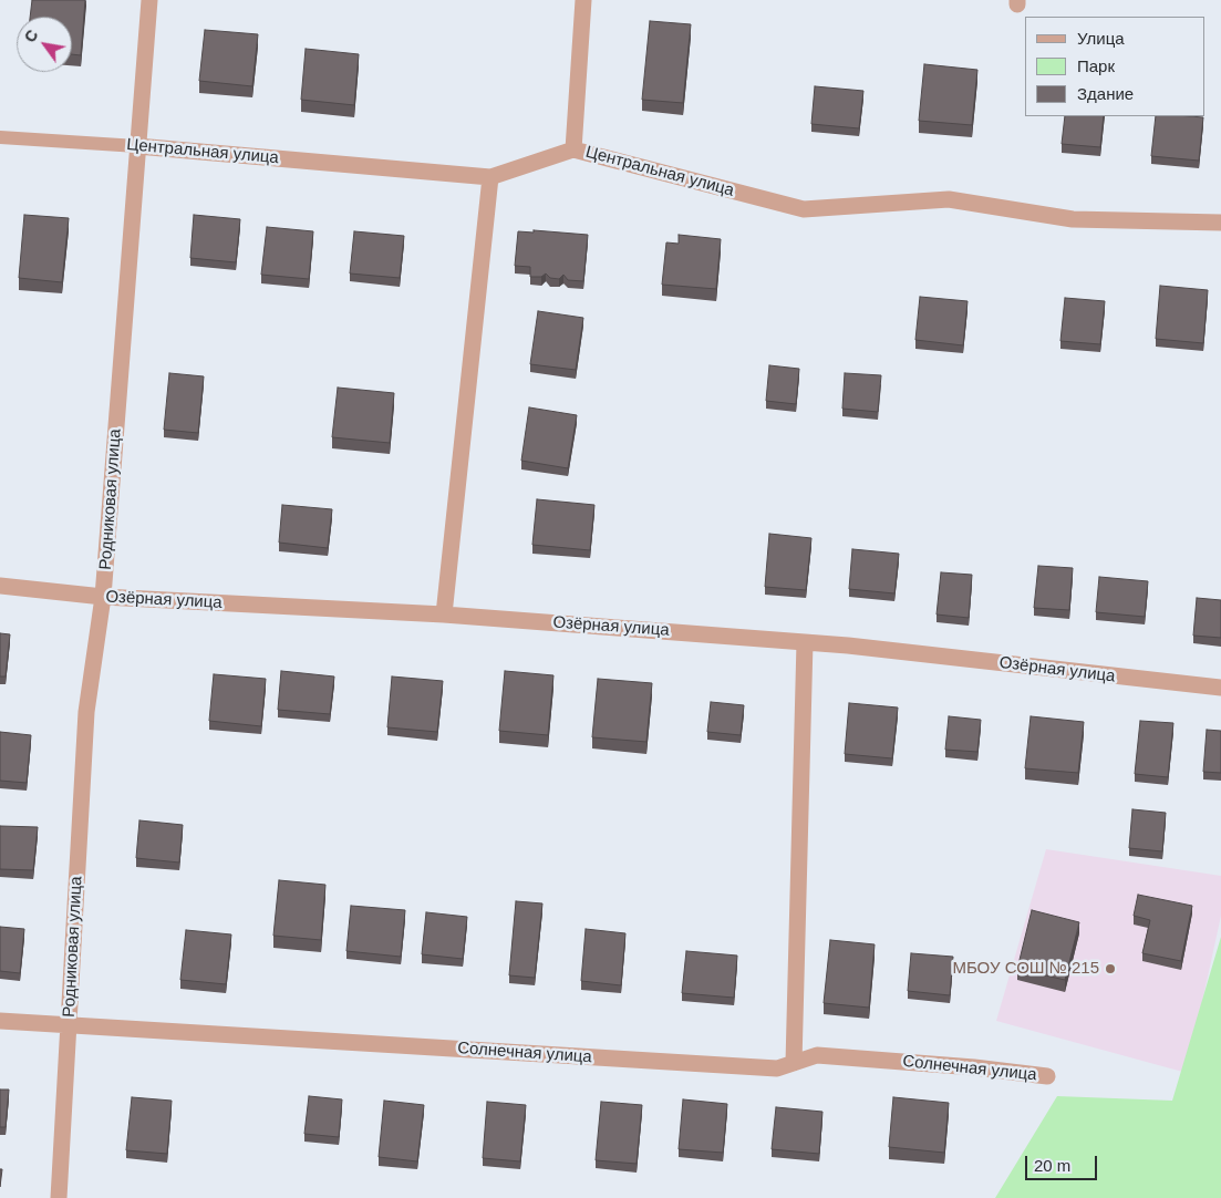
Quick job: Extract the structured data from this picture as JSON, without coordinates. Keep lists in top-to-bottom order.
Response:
{
  "streets": {
    "street": [
      "Центральная улица",
      "Родниковая улица",
      "Озёрная улица",
      "Солнечная улица"
    ]
  },
  "crossings": [
    ["Центральная улица", "Родниковая улица"],
    ["Родниковая улица", "Озёрная улица"],
    ["Родниковая улица", "Солнечная улица"]
  ],
  "places": ["МБОУ СОШ № 215"],
  "legend": ["Улица", "Парк", "Здание"],
  "scale_bar": "20 m",
  "north": "top left"
}
